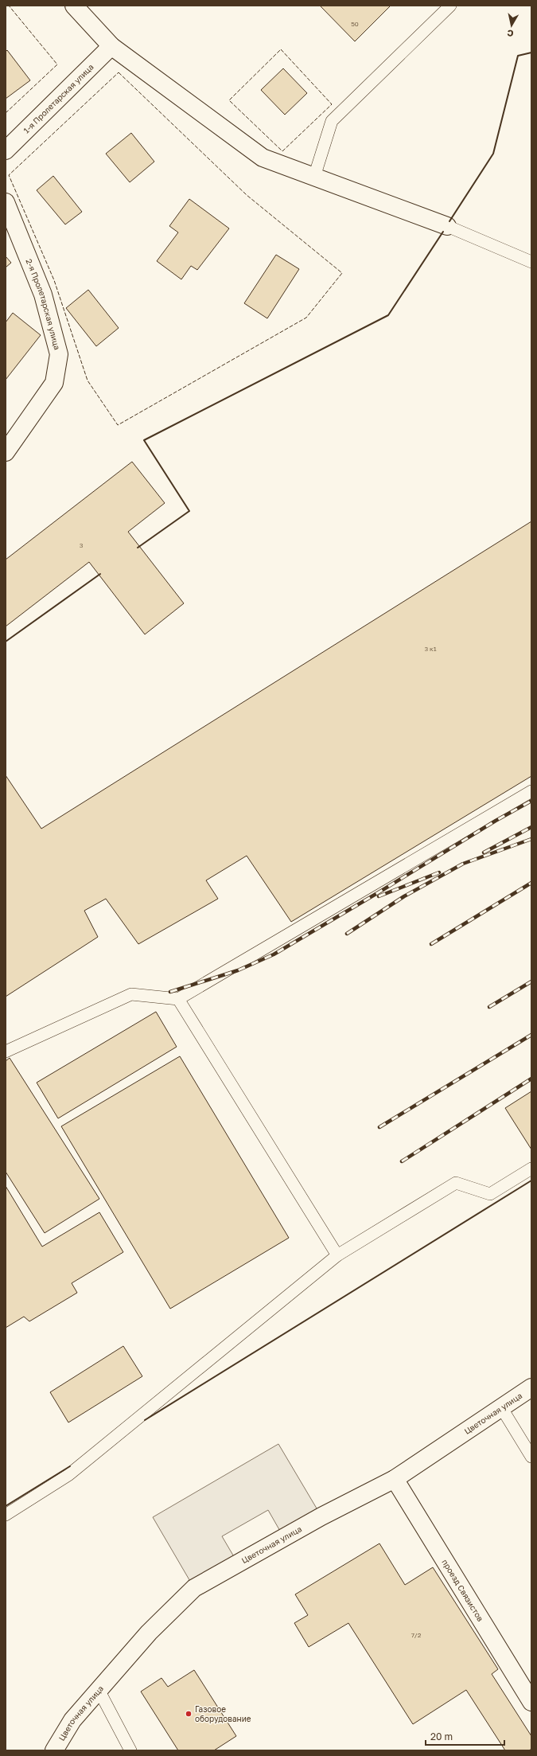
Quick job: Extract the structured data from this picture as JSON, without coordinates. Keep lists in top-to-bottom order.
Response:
{
  "streets": {
    "street": [
      "1-я Пролетарская улица",
      "2-я Пролетарская улица",
      "Цветочная улица",
      "проезд Связистов"
    ]
  },
  "crossings": [
    ["Цветочная улица", "проезд Связистов"]
  ],
  "places": ["Газовое оборудование"],
  "house_numbers": [
    "50",
    "3",
    "3 к1",
    "7/2"
  ],
  "scale_bar": "20 m",
  "north": "bottom"
}
